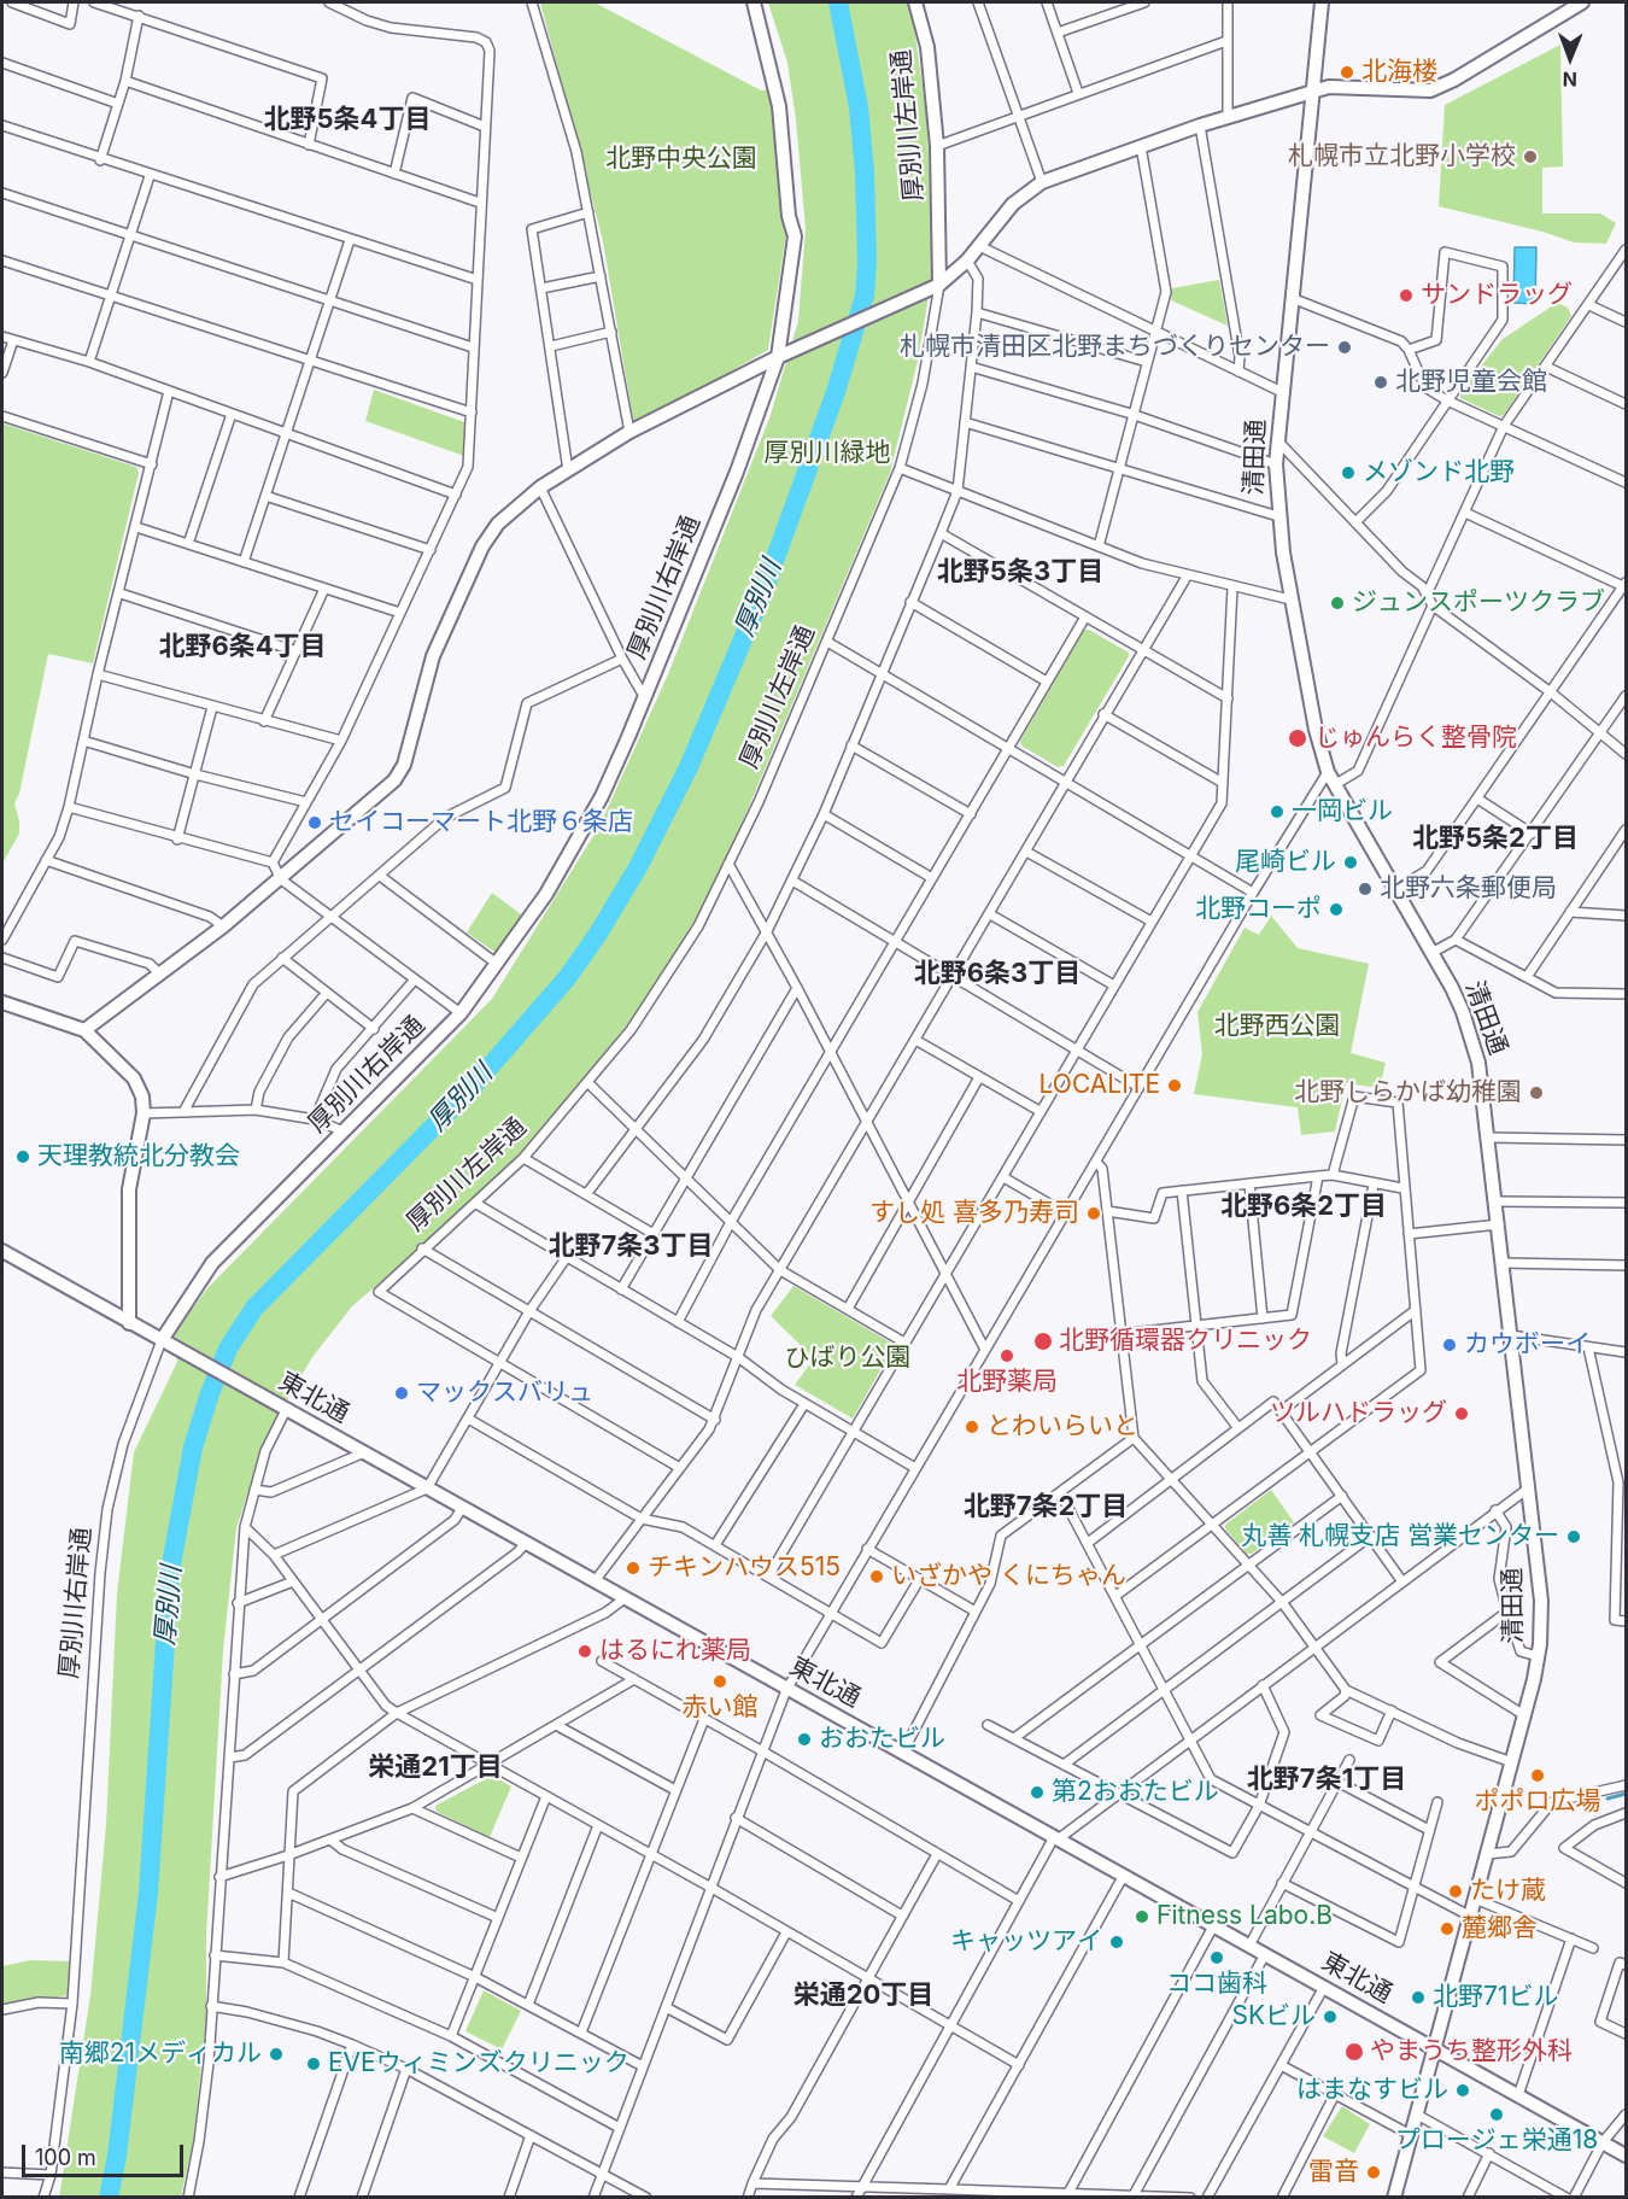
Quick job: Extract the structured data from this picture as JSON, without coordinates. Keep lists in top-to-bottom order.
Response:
{
  "streets": {
    "street": [
      "厚別川左岸通",
      "清田通",
      "厚別川右岸通",
      "東北通"
    ]
  },
  "crossings": [
    ["清田通", "東北通"],
    ["厚別川右岸通", "東北通"]
  ],
  "districts": [
    "北野5条4丁目",
    "北野5条3丁目",
    "北野6条4丁目",
    "北野5条2丁目",
    "北野6条3丁目",
    "北野6条2丁目",
    "北野7条3丁目",
    "北野7条2丁目",
    "栄通21丁目",
    "北野7条1丁目",
    "栄通20丁目"
  ],
  "water": ["厚別川"],
  "parks": [
    "北野中央公園",
    "厚別川緑地",
    "北野西公園",
    "ひばり公園"
  ],
  "places": [
    "北海楼",
    "札幌市立北野小学校",
    "サンドラッグ",
    "札幌市清田区北野まちづくりセンター",
    "北野児童会館",
    "メゾンド北野",
    "ジュンスポーツクラブ",
    "じゅんらく整骨院",
    "一岡ビル",
    "セイコーマート北野６条店",
    "尾崎ビル",
    "北野六条郵便局",
    "北野コーポ",
    "LOCALITE",
    "北野しらかば幼稚園",
    "天理教統北分教会",
    "すし処 喜多乃寿司",
    "北野循環器クリニック",
    "カウボーイ",
    "北野薬局",
    "マックスバリュ",
    "ツルハドラッグ",
    "とわいらいと",
    "丸善 札幌支店 営業センター",
    "チキンハウス515",
    "いざかや くにちゃん",
    "はるにれ薬局",
    "赤い館",
    "おおたビル",
    "ポポロ広場",
    "第2おおたビル",
    "たけ蔵",
    "Fitness Labo.B",
    "麓郷舎",
    "キャッツアイ",
    "ココ歯科",
    "北野71ビル",
    "SKビル",
    "やまうち整形外科",
    "南郷21メディカル",
    "EVEウィミンズクリニック",
    "はまなすビル",
    "プロージェ栄通18",
    "雷音"
  ],
  "scale_bar": "100 m",
  "north": "bottom"
}
